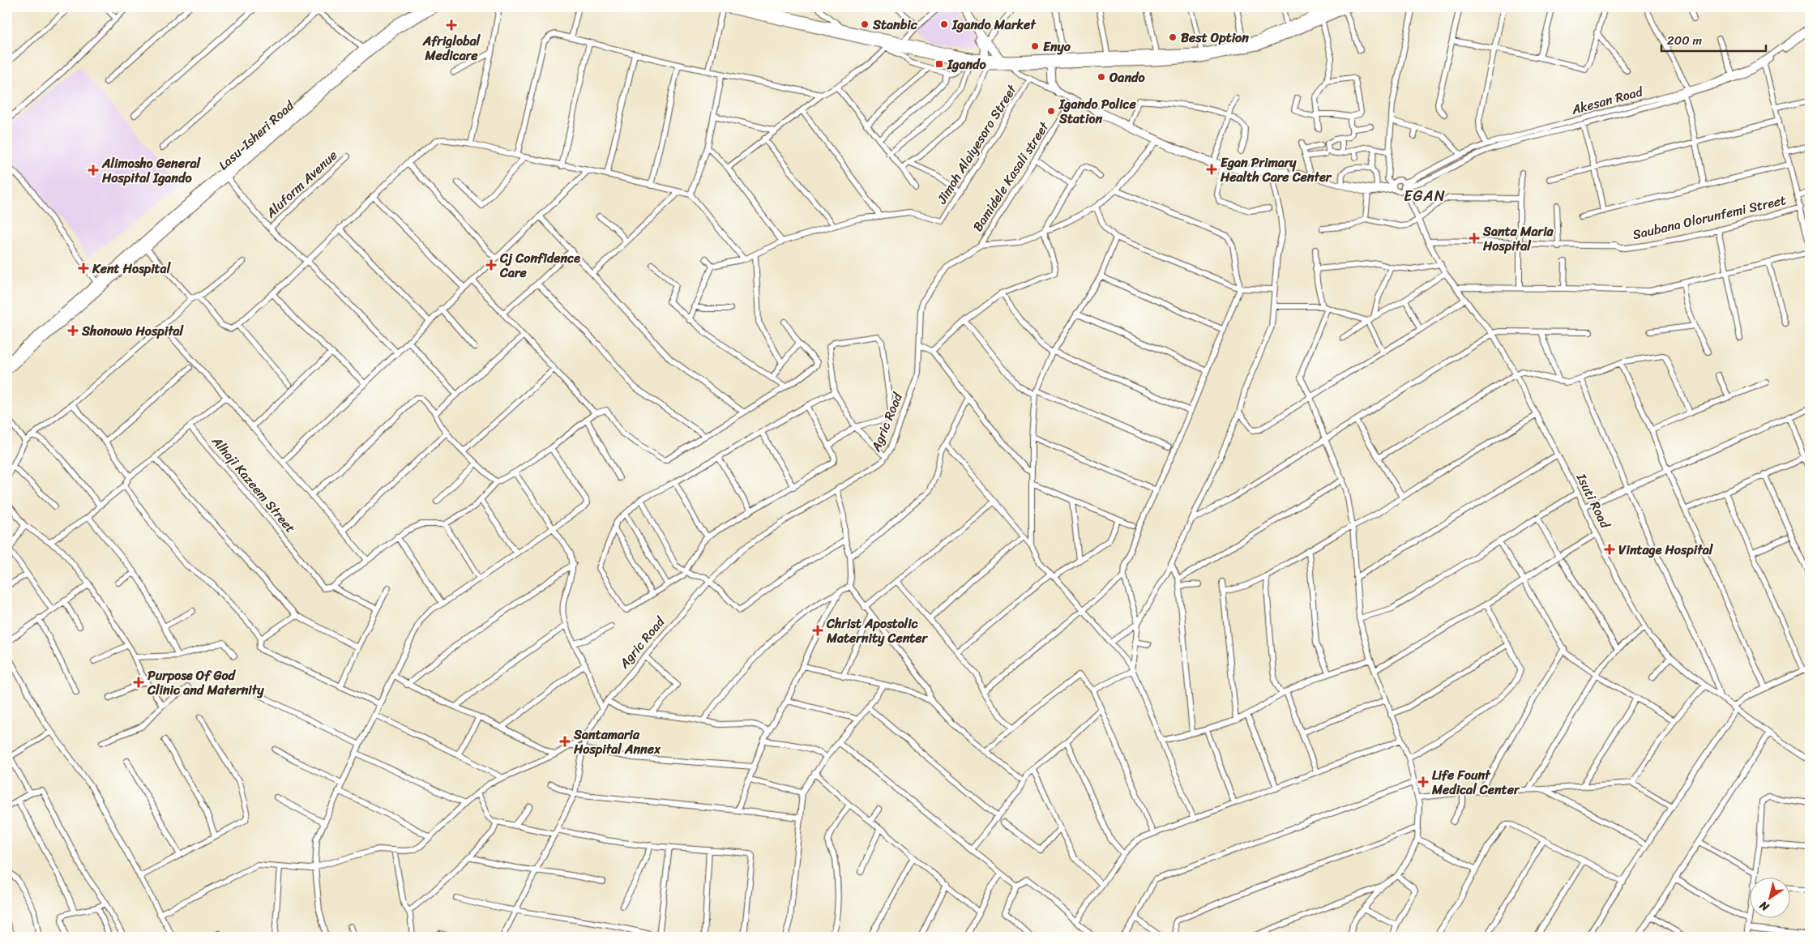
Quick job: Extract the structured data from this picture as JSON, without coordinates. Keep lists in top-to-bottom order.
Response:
{
  "streets": {
    "main road": ["Lasu-Isheri Road"],
    "street": [
      "Akesan Road",
      "Jimoh Alaiyesoro Street",
      "Bamidele Kasali street",
      "Aluform Avenue",
      "Saubana Olorunfemi Street",
      "Agric Road",
      "Alhaji Kazeem Street",
      "Isuti Road"
    ]
  },
  "crossings": [
    ["Akesan Road", "Isuti Road"],
    ["Bamidele Kasali street", "Agric Road"],
    ["Saubana Olorunfemi Street", "Isuti Road"]
  ],
  "districts": ["EGAN"],
  "places": {
    "other": [
      "Stanbic",
      "Igando Market",
      "Best Option",
      "Enyo",
      "Oando",
      "Igando Police Station"
    ],
    "health": [
      "Afriglobal Medicare",
      "Egan Primary Health Care Center",
      "Alimosho General Hospital Igando",
      "Santa Maria Hospital",
      "Cj Confidence Care",
      "Kent Hospital",
      "Shonowo Hospital",
      "Vintage Hospital",
      "Christ Apostolic Maternity Center",
      "Purpose Of God Clinic and Maternity",
      "Santamaria Hospital Annex",
      "Life Fount Medical Center"
    ],
    "transit": ["Igando"]
  },
  "scale_bar": "200 m",
  "north": "bottom left"
}
